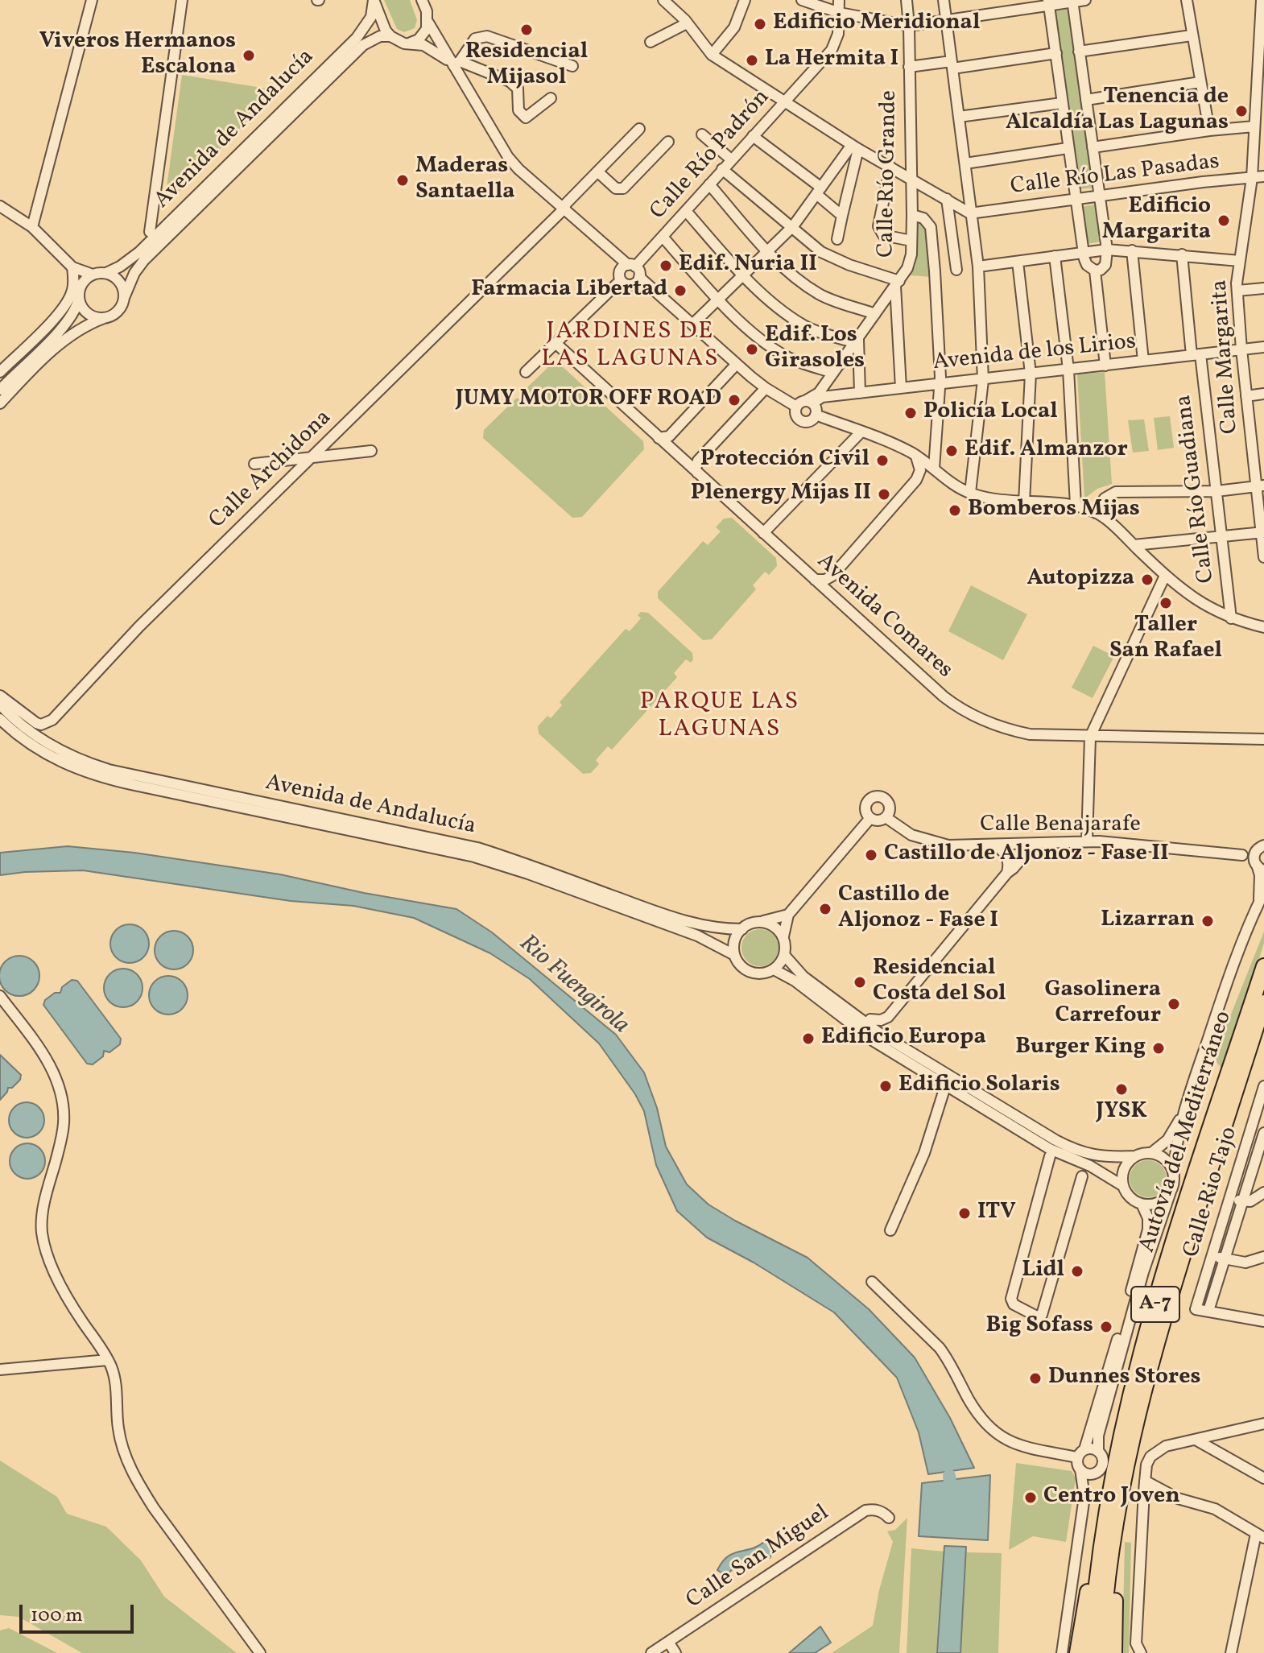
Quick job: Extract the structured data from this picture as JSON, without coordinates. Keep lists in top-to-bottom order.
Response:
{
  "streets": {
    "highway": ["Autovía del Mediterráneo", "A-7"],
    "street": [
      "Avenida de Andalucía",
      "Calle Río Padrón",
      "Calle Río Grande",
      "Calle Río Las Pasadas",
      "Avenida de los Lirios",
      "Calle Margarita",
      "Calle Archidona",
      "Calle Río Guadiana",
      "Avenida Comares",
      "Calle Benajarafe",
      "Calle Rio Tajo",
      "Calle San Miguel"
    ]
  },
  "crossings": [
    ["Calle Río Las Pasadas", "Calle Margarita"],
    ["Avenida de los Lirios", "Calle Margarita"],
    ["Avenida de los Lirios", "Calle Río Guadiana"]
  ],
  "districts": ["JARDINES DE LAS LAGUNAS", "PARQUE LAS LAGUNAS"],
  "water": ["Rio Fuengirola"],
  "places": [
    "Edificio Meridional",
    "Residencial Mijasol",
    "Viveros Hermanos Escalona",
    "La Hermita I",
    "Tenencia de Alcaldía Las Lagunas",
    "Maderas Santaella",
    "Edificio Margarita",
    "Edif. Nuria II",
    "Farmacia Libertad",
    "Edif. Los Girasoles",
    "JUMY MOTOR OFF ROAD",
    "Policía Local",
    "Edif. Almanzor",
    "Protección Civil",
    "Plenergy Mijas II",
    "Bomberos Mijas",
    "Autopizza",
    "Taller San Rafael",
    "Castillo de Aljonoz - Fase II",
    "Castillo de Aljonoz - Fase I",
    "Lizarran",
    "Residencial Costa del Sol",
    "Gasolinera Carrefour",
    "Edificio Europa",
    "Burger King",
    "Edificio Solaris",
    "JYSK",
    "ITV",
    "Lidl",
    "Big Sofass",
    "Dunnes Stores",
    "Centro Joven"
  ],
  "scale_bar": "100 m"
}
